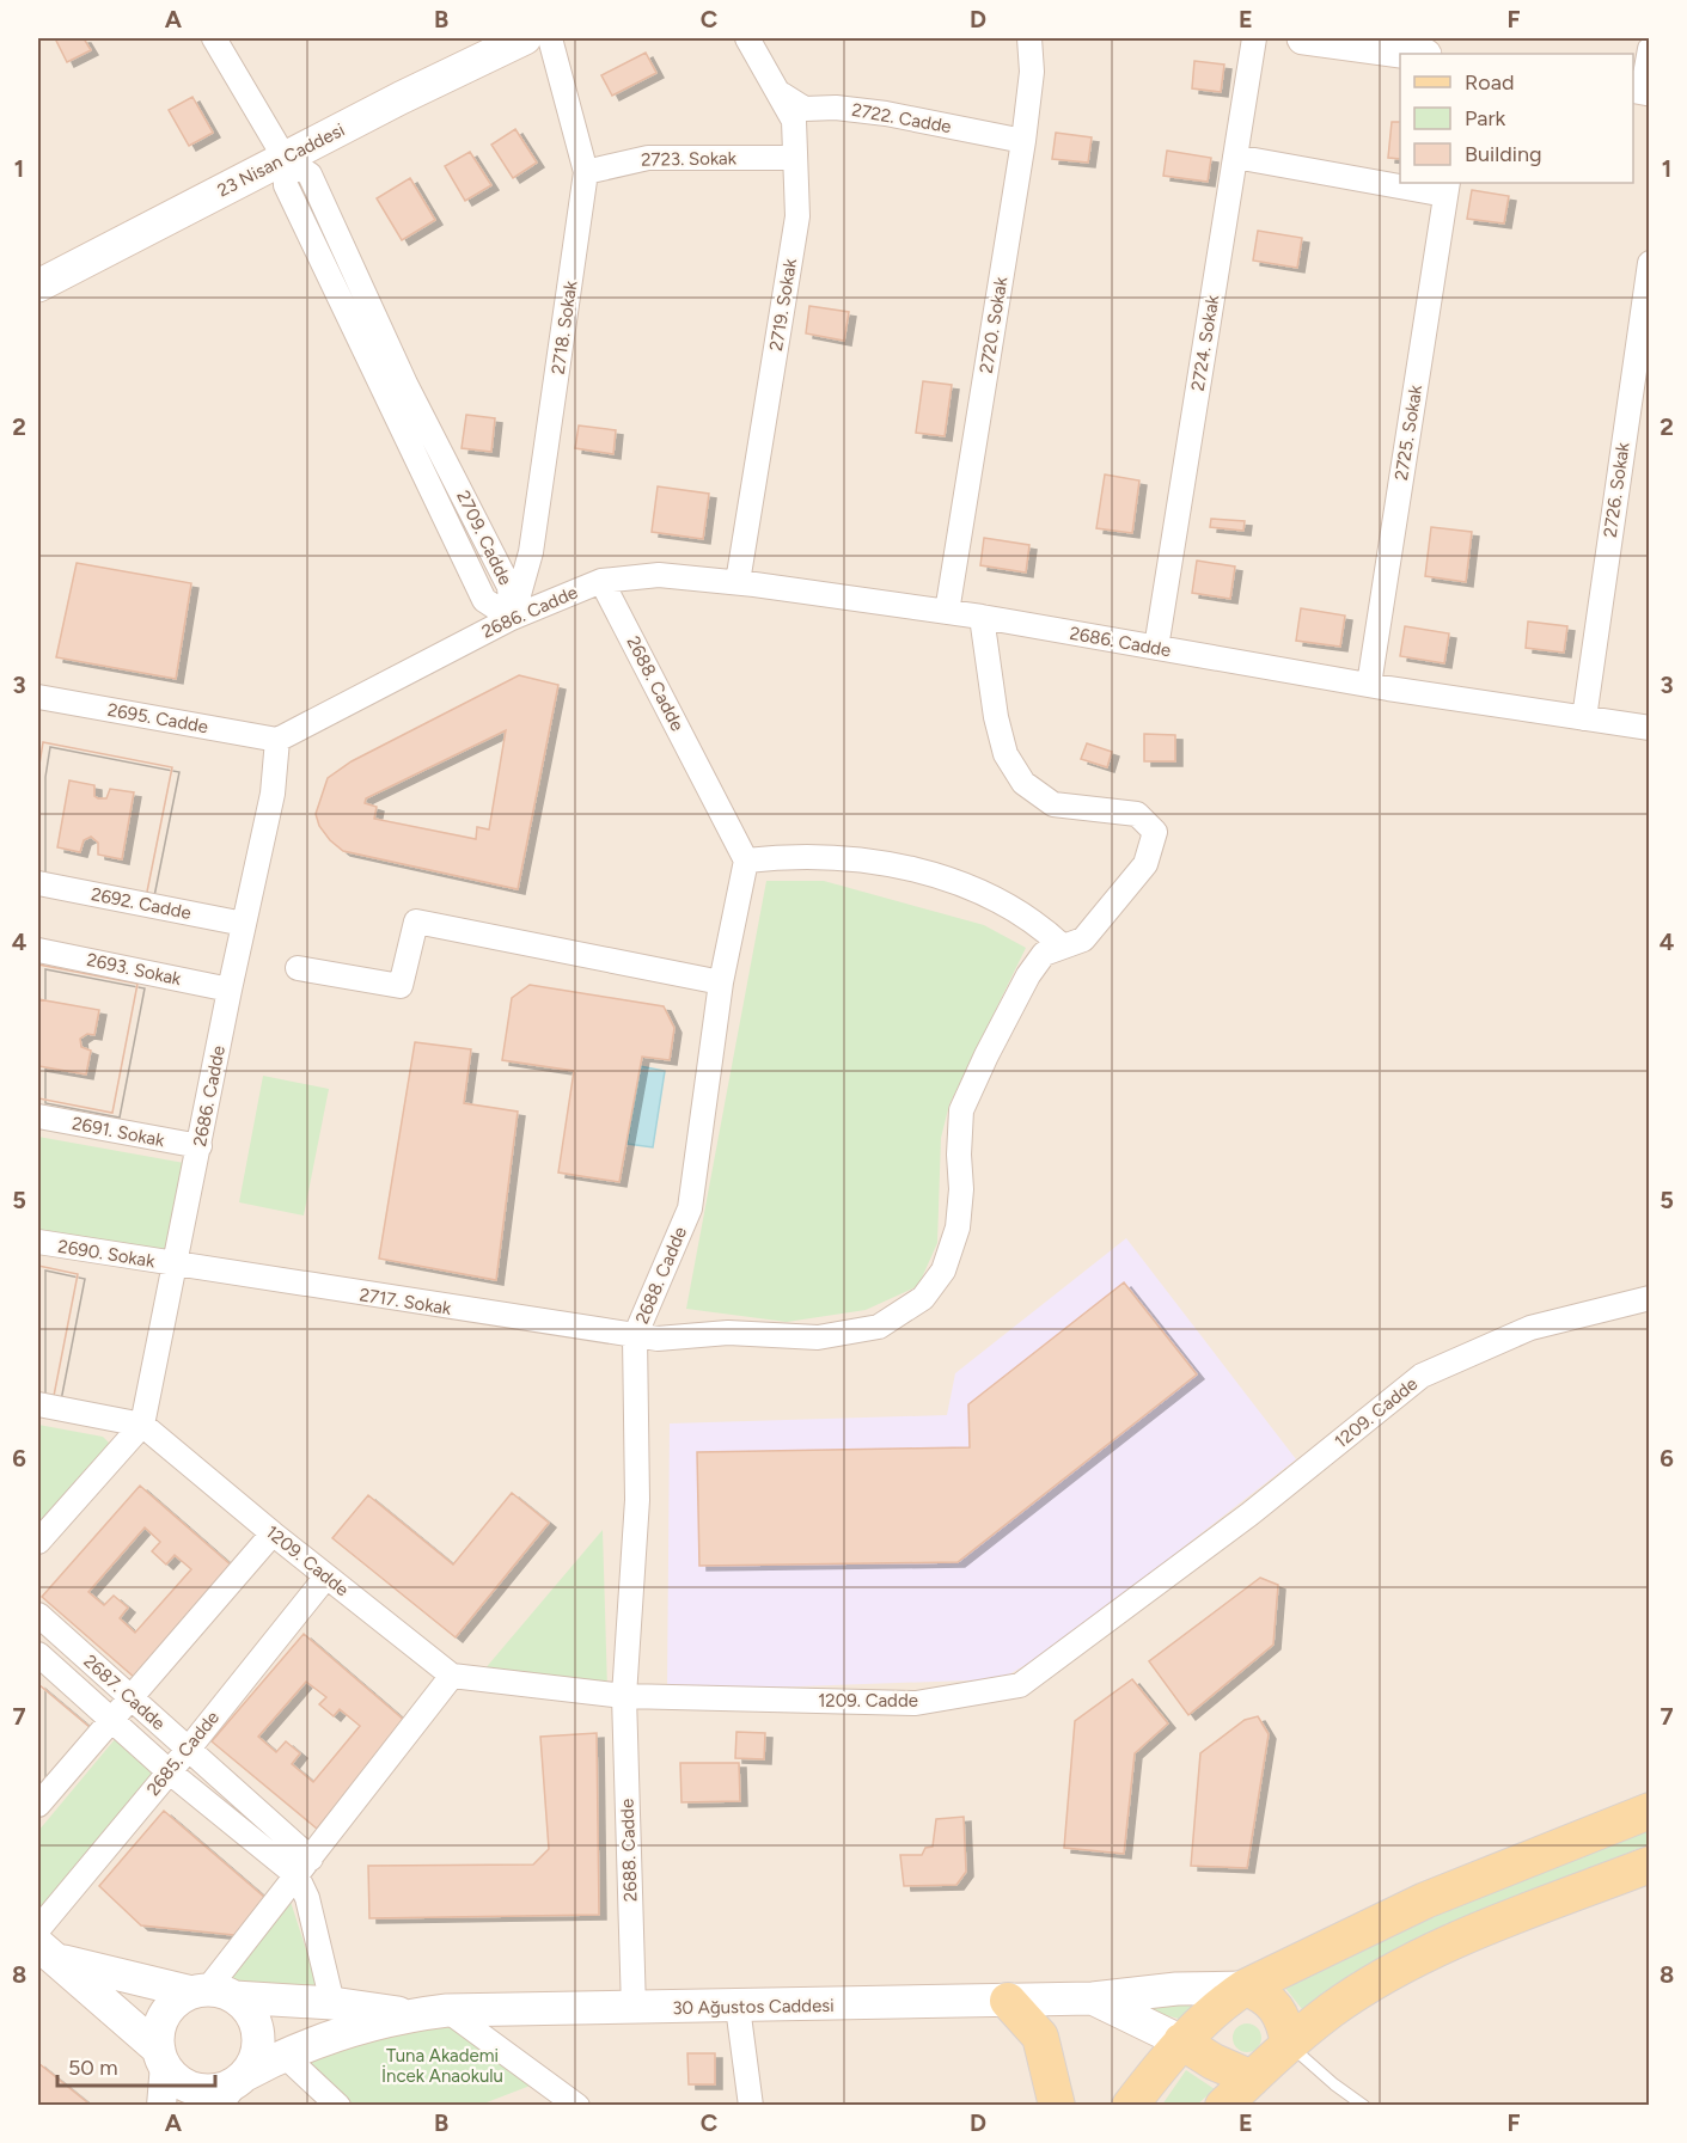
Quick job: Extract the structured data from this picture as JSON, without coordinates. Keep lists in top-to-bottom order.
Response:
{
  "streets": {
    "main road": ["23 Nisan Caddesi", "30 Ağustos Caddesi"],
    "street": [
      "2722. Cadde",
      "2723. Sokak",
      "2719. Sokak",
      "2720. Sokak",
      "2718. Sokak",
      "2724. Sokak",
      "2725. Sokak",
      "2726. Sokak",
      "2709. Cadde",
      "2686. Cadde",
      "2688. Cadde",
      "2695. Cadde",
      "2692. Cadde",
      "2693. Sokak",
      "2691. Sokak",
      "2690. Sokak",
      "2717. Sokak",
      "1209. Cadde",
      "2687. Cadde",
      "2685. Cadde"
    ]
  },
  "crossings": [
    ["2722. Cadde", "2719. Sokak"],
    ["2722. Cadde", "2720. Sokak"],
    ["2723. Sokak", "2719. Sokak"],
    ["2723. Sokak", "2718. Sokak"],
    ["23 Nisan Caddesi", "2709. Cadde"],
    ["2719. Sokak", "2686. Cadde"],
    ["2720. Sokak", "2686. Cadde"],
    ["2718. Sokak", "2709. Cadde"],
    ["2718. Sokak", "2686. Cadde"],
    ["2724. Sokak", "2686. Cadde"],
    ["2725. Sokak", "2686. Cadde"],
    ["2726. Sokak", "2686. Cadde"],
    ["2709. Cadde", "2686. Cadde"],
    ["2686. Cadde", "2688. Cadde"],
    ["2686. Cadde", "2695. Cadde"],
    ["2686. Cadde", "2692. Cadde"],
    ["2686. Cadde", "2693. Sokak"],
    ["2686. Cadde", "2691. Sokak"],
    ["2686. Cadde", "2690. Sokak"],
    ["2686. Cadde", "2717. Sokak"],
    ["2686. Cadde", "1209. Cadde"],
    ["2688. Cadde", "2717. Sokak"],
    ["2688. Cadde", "1209. Cadde"],
    ["2688. Cadde", "30 Ağustos Caddesi"],
    ["2690. Sokak", "2717. Sokak"],
    ["1209. Cadde", "2685. Cadde"],
    ["2687. Cadde", "2685. Cadde"]
  ],
  "parks": ["Tuna Akademi İncek Anaokulu"],
  "legend": ["Road", "Park", "Building"],
  "scale_bar": "50 m",
  "grid": {
    "columns": [
      "A",
      "B",
      "C",
      "D",
      "E",
      "F"
    ],
    "rows": [
      "1",
      "2",
      "3",
      "4",
      "5",
      "6",
      "7",
      "8"
    ]
  }
}
